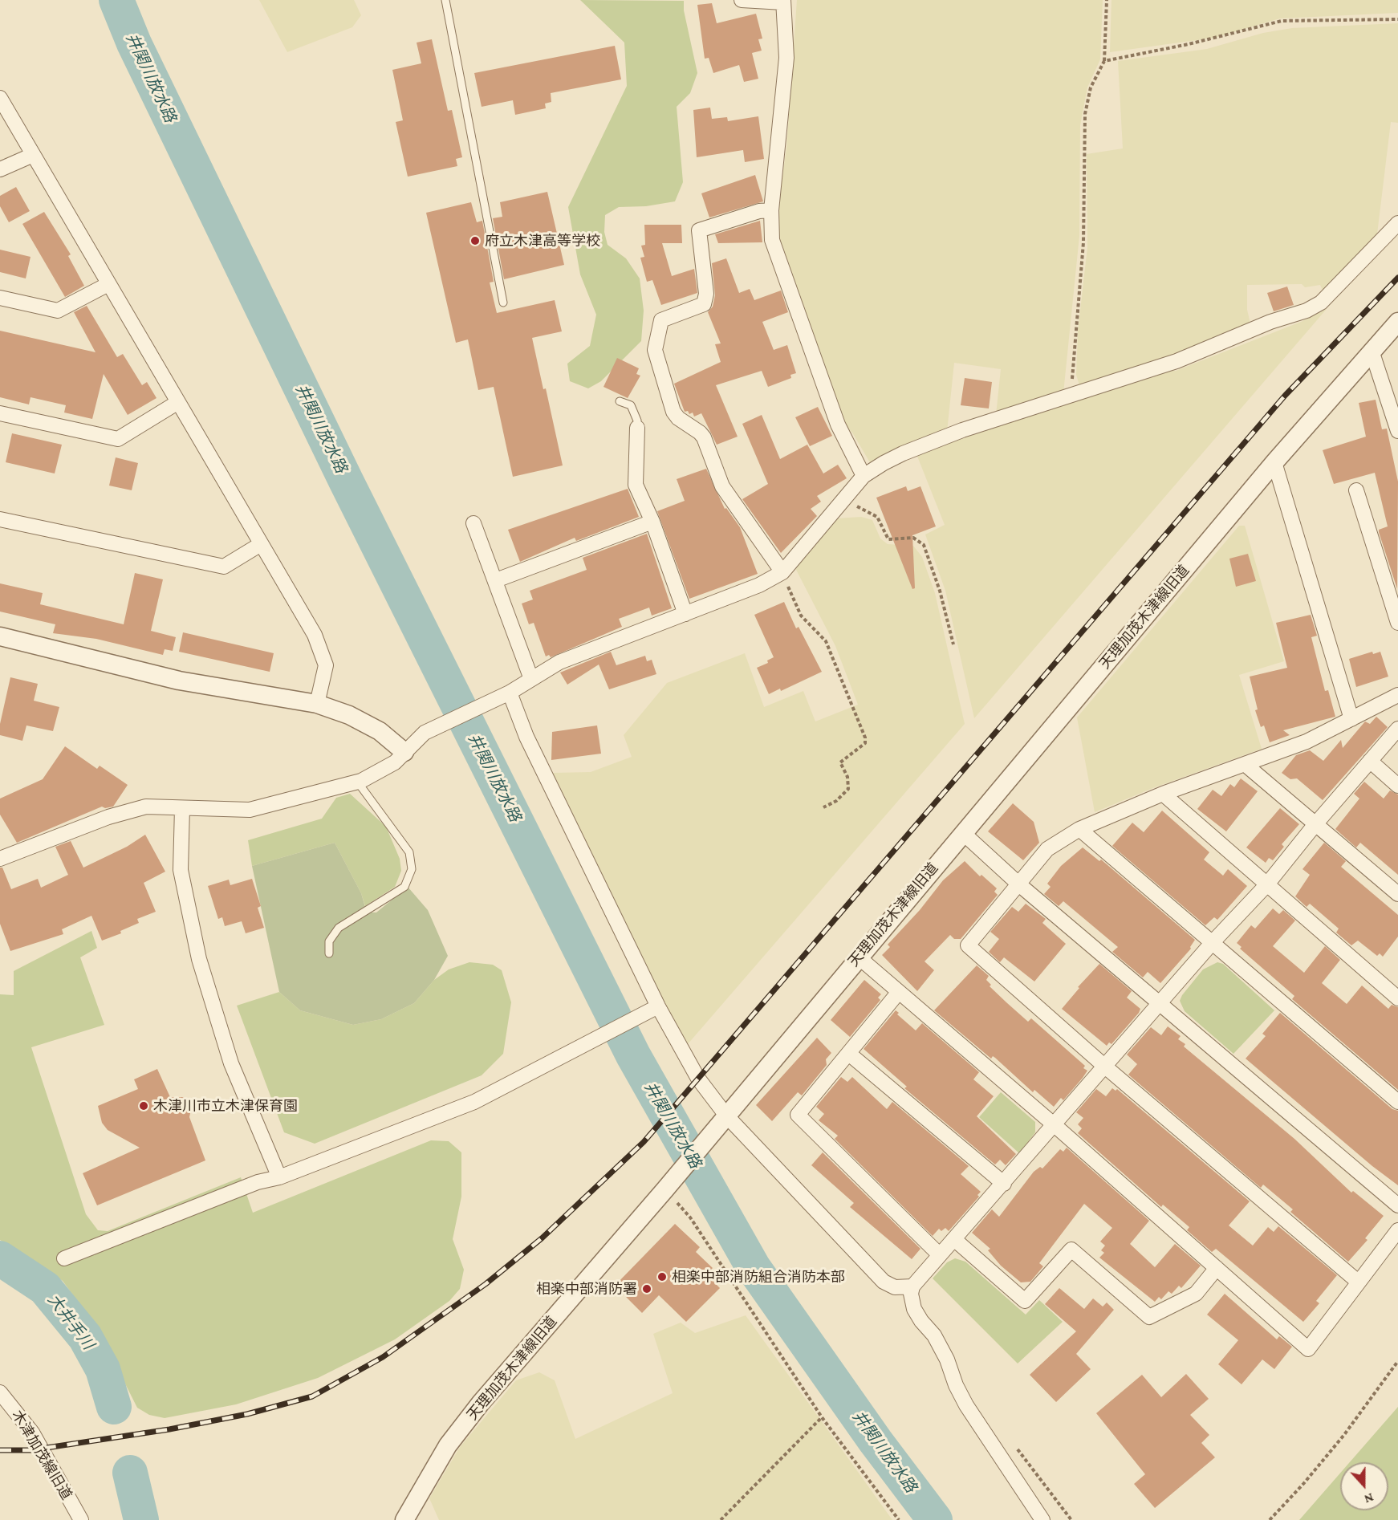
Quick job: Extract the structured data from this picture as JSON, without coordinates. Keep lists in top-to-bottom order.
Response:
{
  "streets": {
    "street": ["天理加茂木津線旧道", "木津加茂線旧道"]
  },
  "water": ["井関川放水路", "大井手川"],
  "places": [
    "府立木津高等学校",
    "木津川市立木津保育園",
    "相楽中部消防組合消防本部",
    "相楽中部消防署"
  ],
  "north": "bottom"
}
